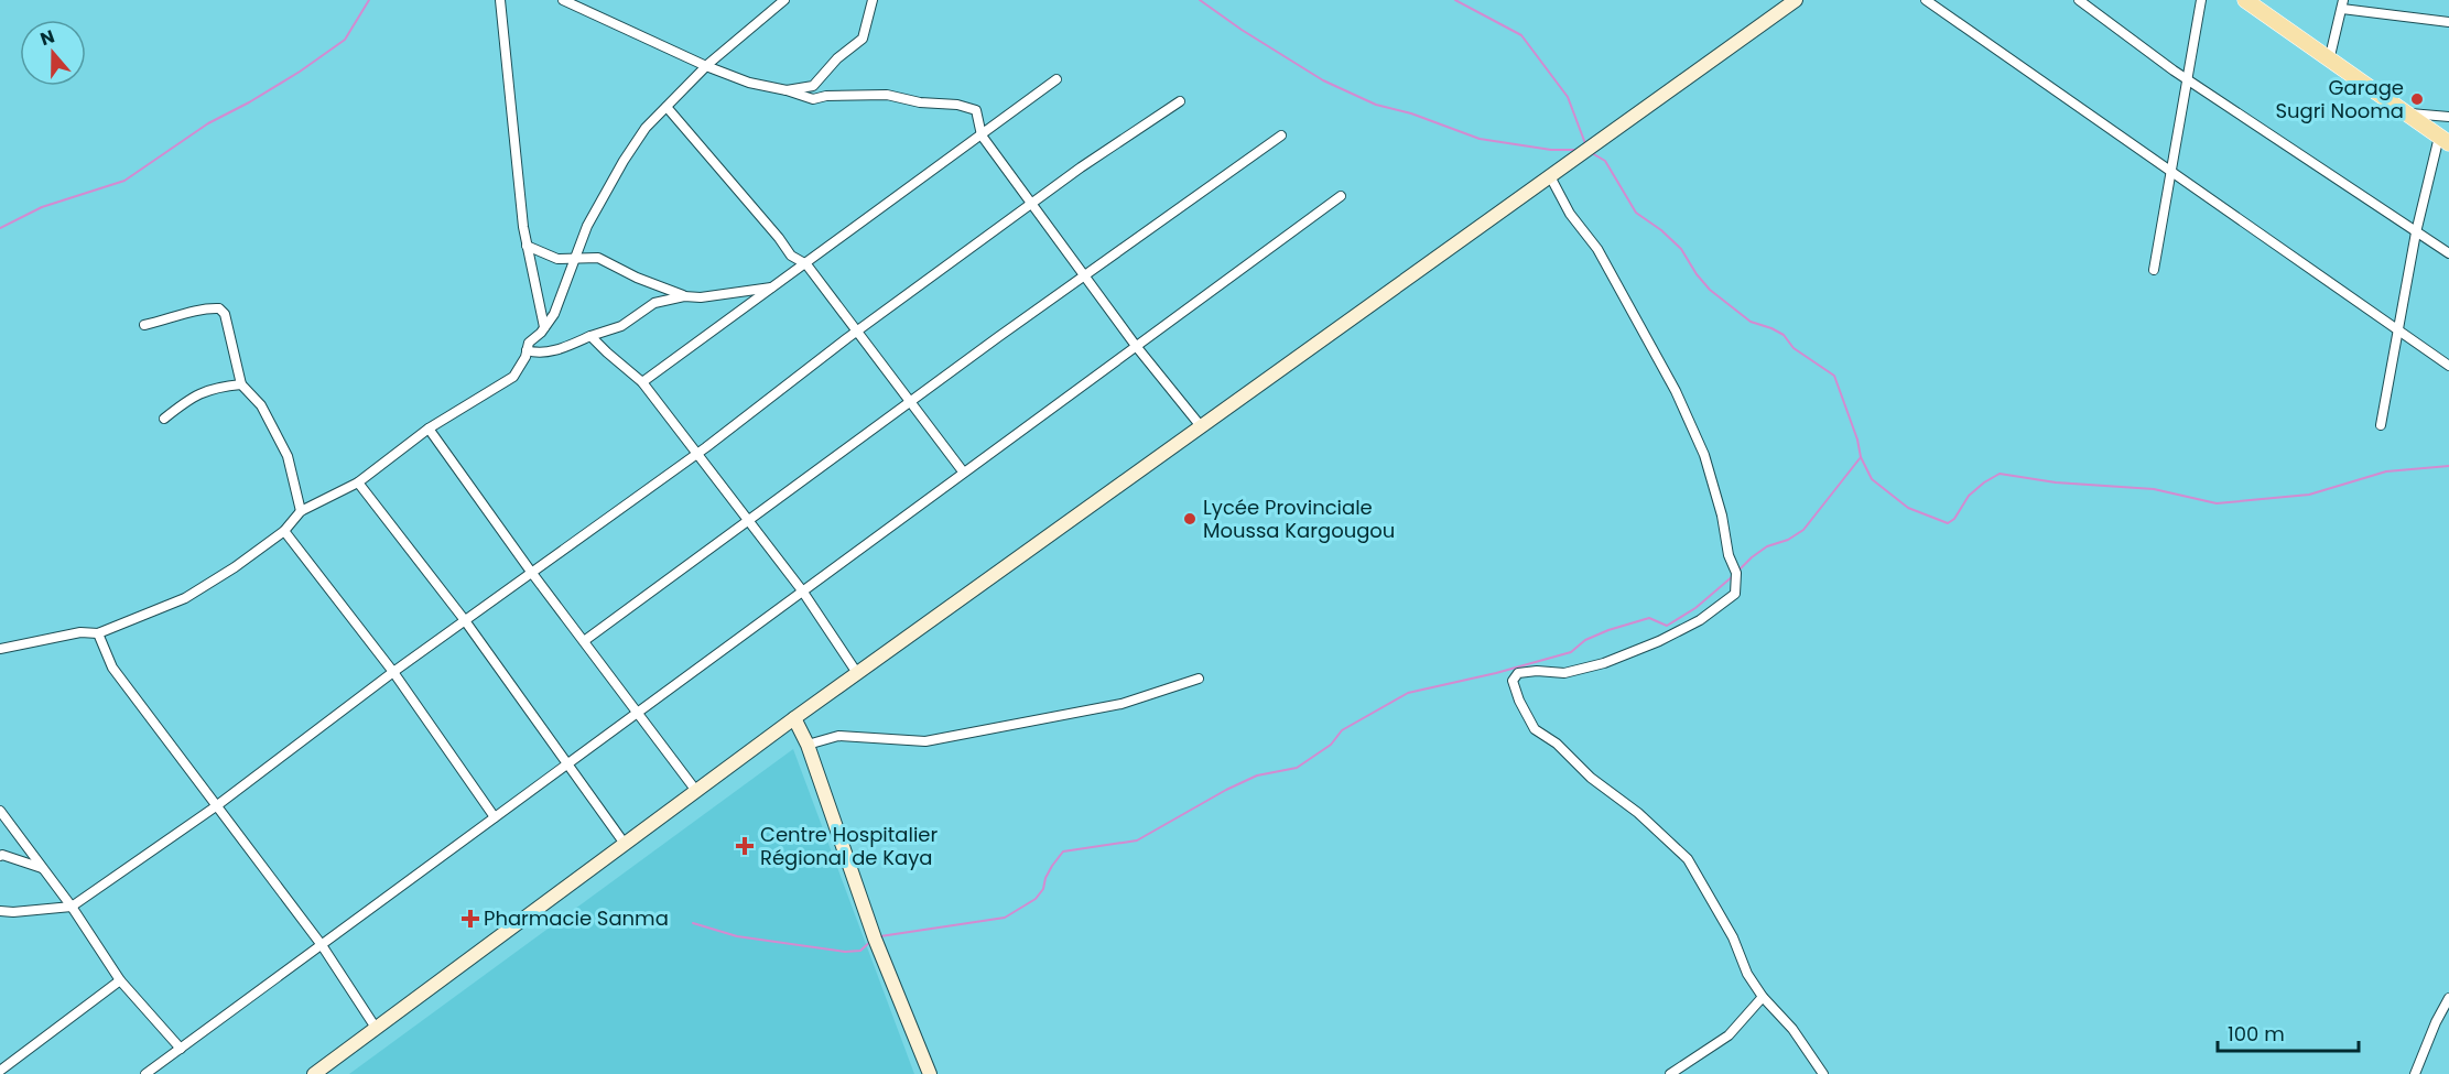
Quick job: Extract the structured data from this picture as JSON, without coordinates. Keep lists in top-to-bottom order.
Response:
{
  "places": {
    "other": ["Garage Sugri Nooma", "Lycée Provinciale Moussa Kargougou"],
    "health": ["Centre Hospitalier Régional de Kaya", "Pharmacie Sanma"]
  },
  "scale_bar": "100 m",
  "north": "top"
}
